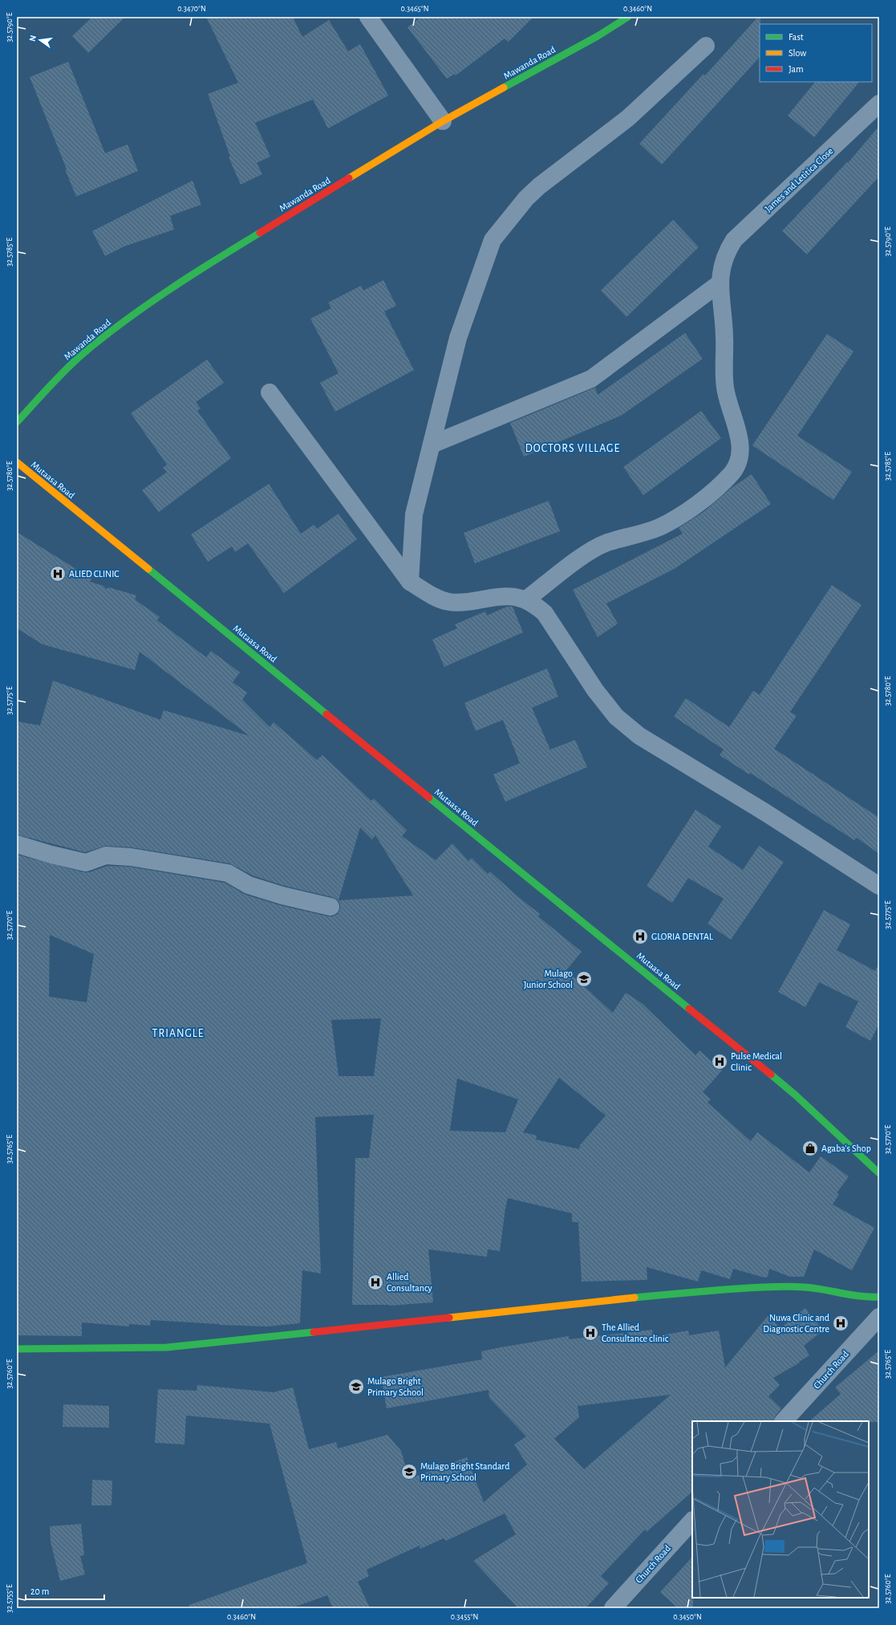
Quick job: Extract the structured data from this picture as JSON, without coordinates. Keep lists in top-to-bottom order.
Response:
{
  "streets": {
    "street": [
      "Mawanda Road",
      "James and Letitica Close",
      "Mutaasa Road",
      "Church Road"
    ]
  },
  "districts": ["DOCTORS VILLAGE", "TRIANGLE"],
  "places": {
    "hospital": [
      "ALIED CLINIC",
      "GLORIA DENTAL",
      "Pulse Medical Clinic",
      "Allied Consultancy",
      "Nuwa Clinic and Diagnostic Centre",
      "The Allied Consultance clinic"
    ],
    "school or university": ["Mulago Junior School", "Mulago Bright Primary School", "Mulago Bright Standard Primary School"],
    "shop": ["Agaba's Shop"]
  },
  "legend": ["Fast", "Slow", "Jam"],
  "scale_bar": "20 m",
  "north": "left",
  "coordinates": [
    "0.3470°N",
    "0.3465°N",
    "0.3460°N",
    "32.5790°E",
    "32.5785°E",
    "32.5780°E",
    "32.5775°E",
    "32.5770°E",
    "32.5765°E",
    "32.5760°E",
    "32.5755°E",
    "0.3455°N",
    "0.3450°N"
  ]
}
